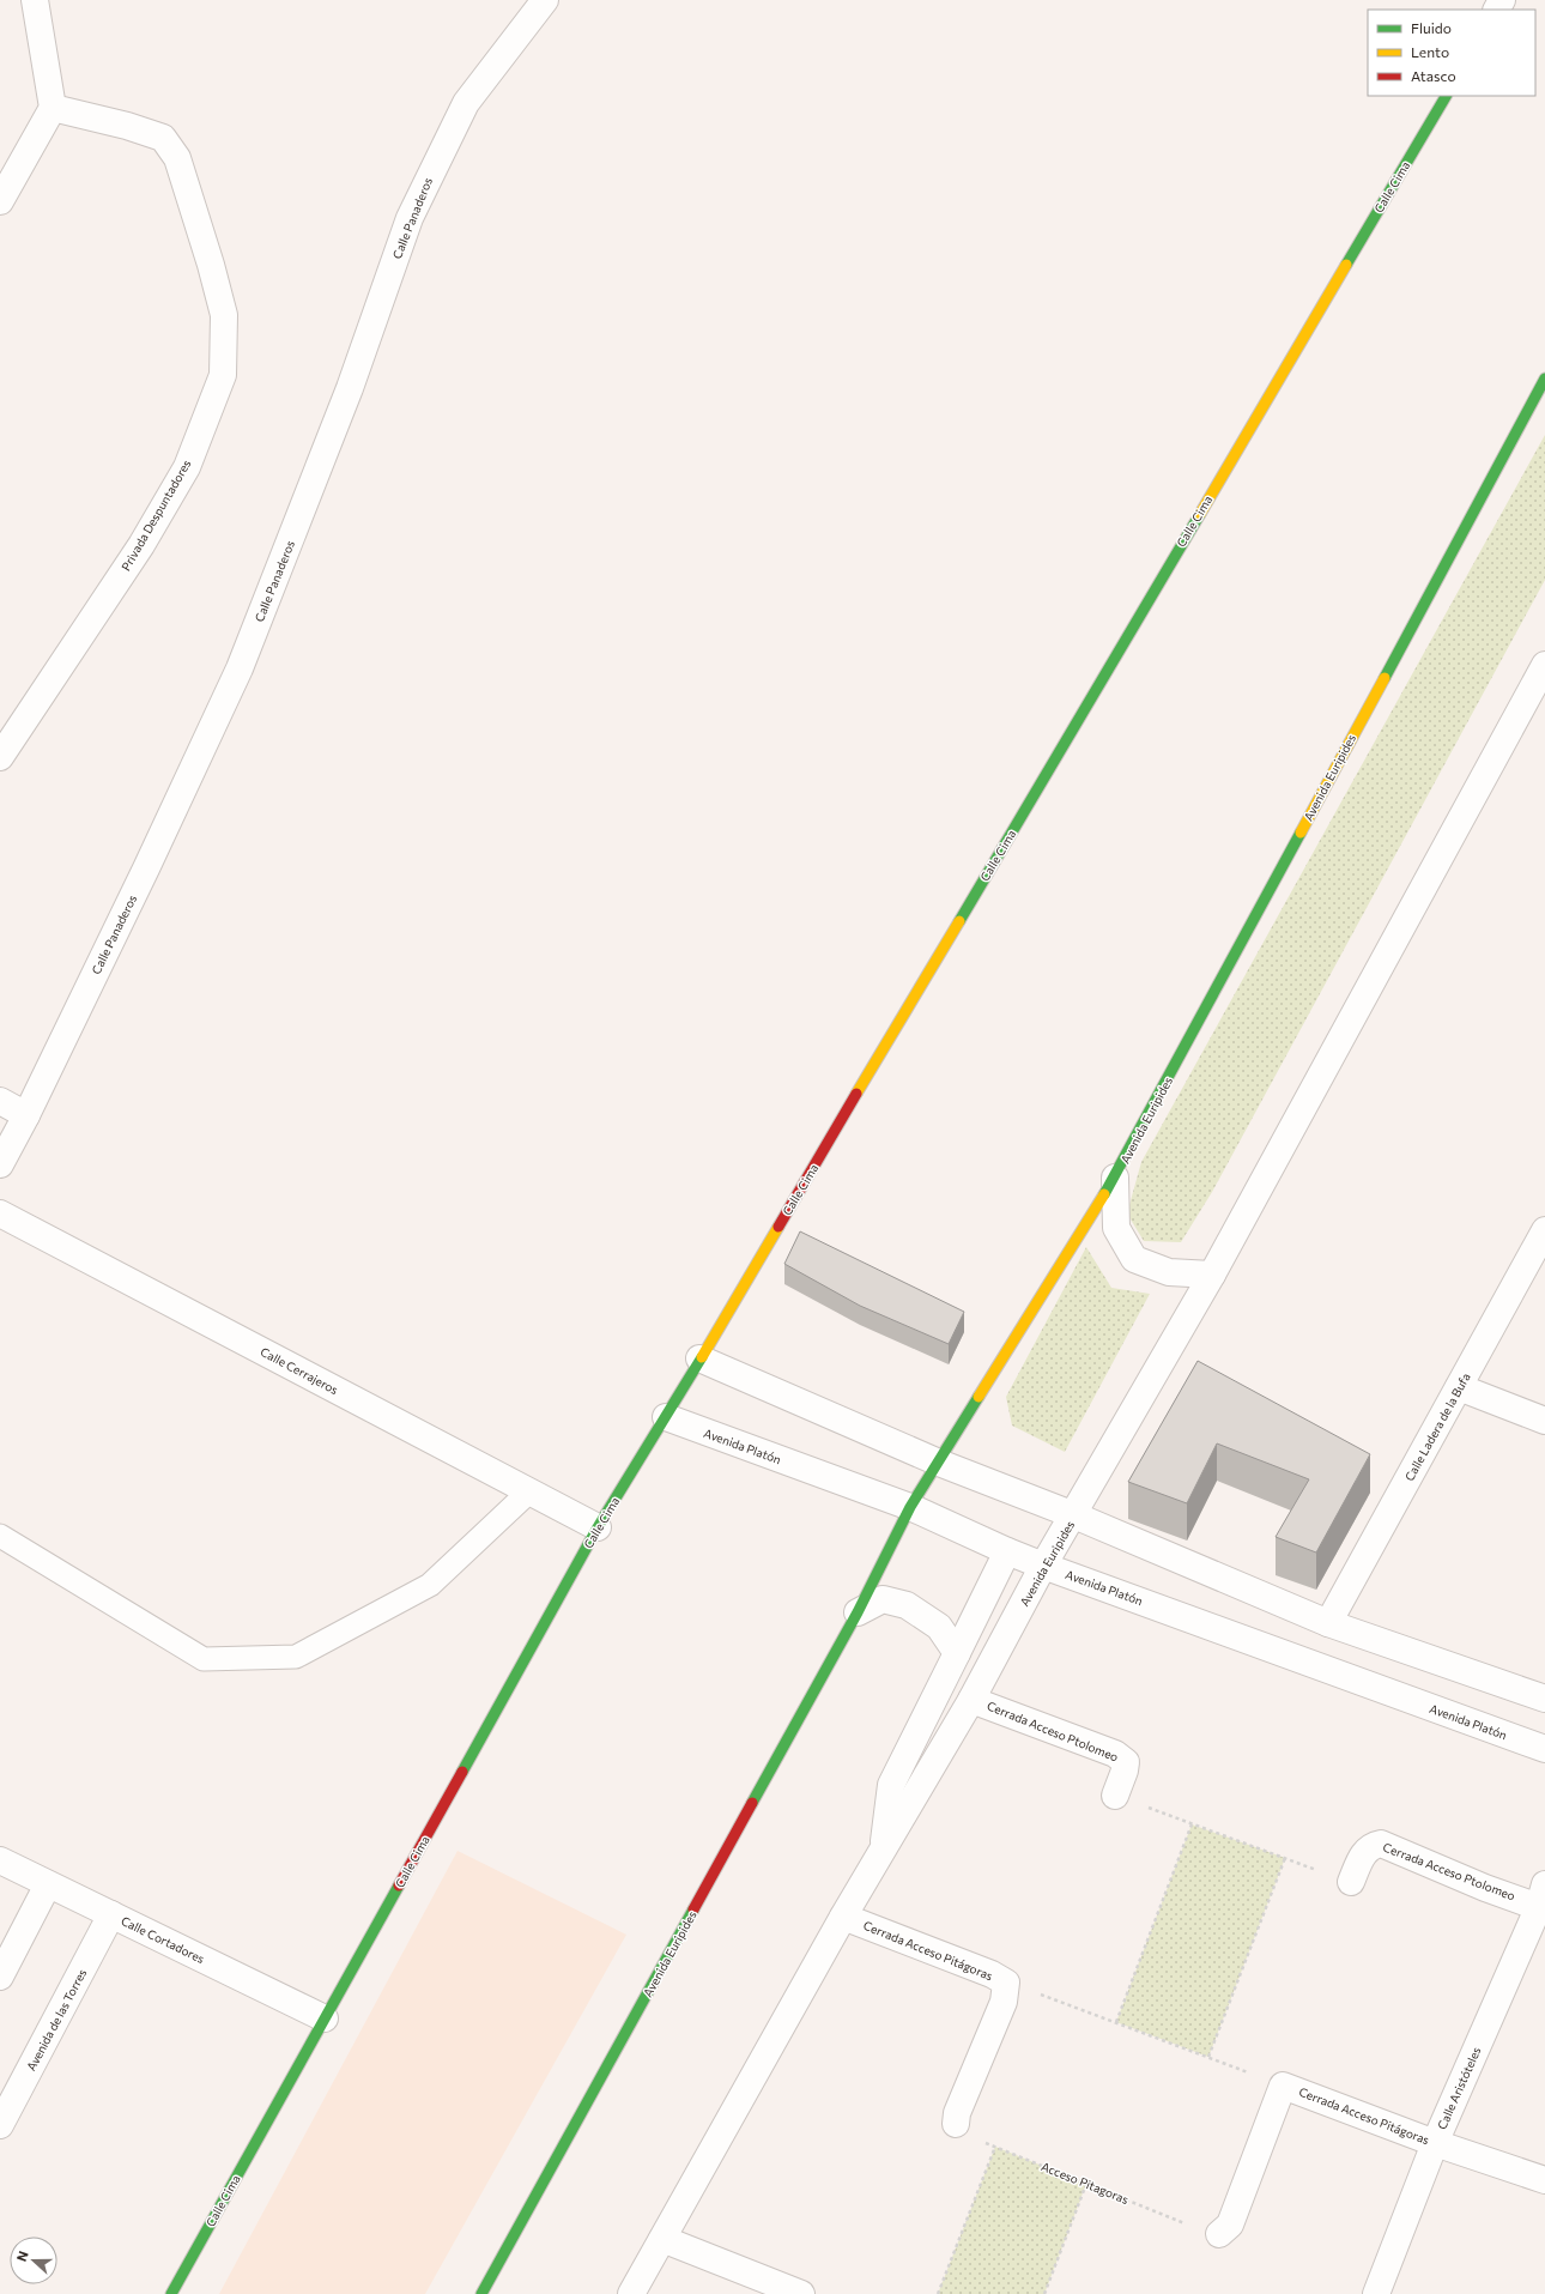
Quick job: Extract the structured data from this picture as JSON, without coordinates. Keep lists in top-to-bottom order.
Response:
{
  "streets": {
    "street": [
      "Calle Cima",
      "Calle Panaderos",
      "Privada Despuntadores",
      "Avenida Euripides",
      "Calle Cerrajeros",
      "Calle Ladera de la Bufa",
      "Avenida Platón",
      "Cerrada Acceso Ptolomeo",
      "Calle Cortadores",
      "Cerrada Acceso Pitágoras",
      "Avenida de las Torres",
      "Calle Aristóteles"
    ],
    "path": ["Acceso Pitagoras"]
  },
  "crossings": [
    ["Calle Cima", "Calle Cerrajeros"],
    ["Calle Cima", "Avenida Platón"],
    ["Calle Cima", "Calle Cortadores"],
    ["Avenida Euripides", "Avenida Platón"],
    ["Avenida Euripides", "Cerrada Acceso Ptolomeo"],
    ["Avenida Euripides", "Cerrada Acceso Pitágoras"],
    ["Cerrada Acceso Ptolomeo", "Calle Aristóteles"],
    ["Calle Cortadores", "Avenida de las Torres"],
    ["Cerrada Acceso Pitágoras", "Calle Aristóteles"],
    ["Cerrada Acceso Pitágoras", "Acceso Pitagoras"]
  ],
  "legend": ["Fluido", "Lento", "Atasco"],
  "north": "left"
}
